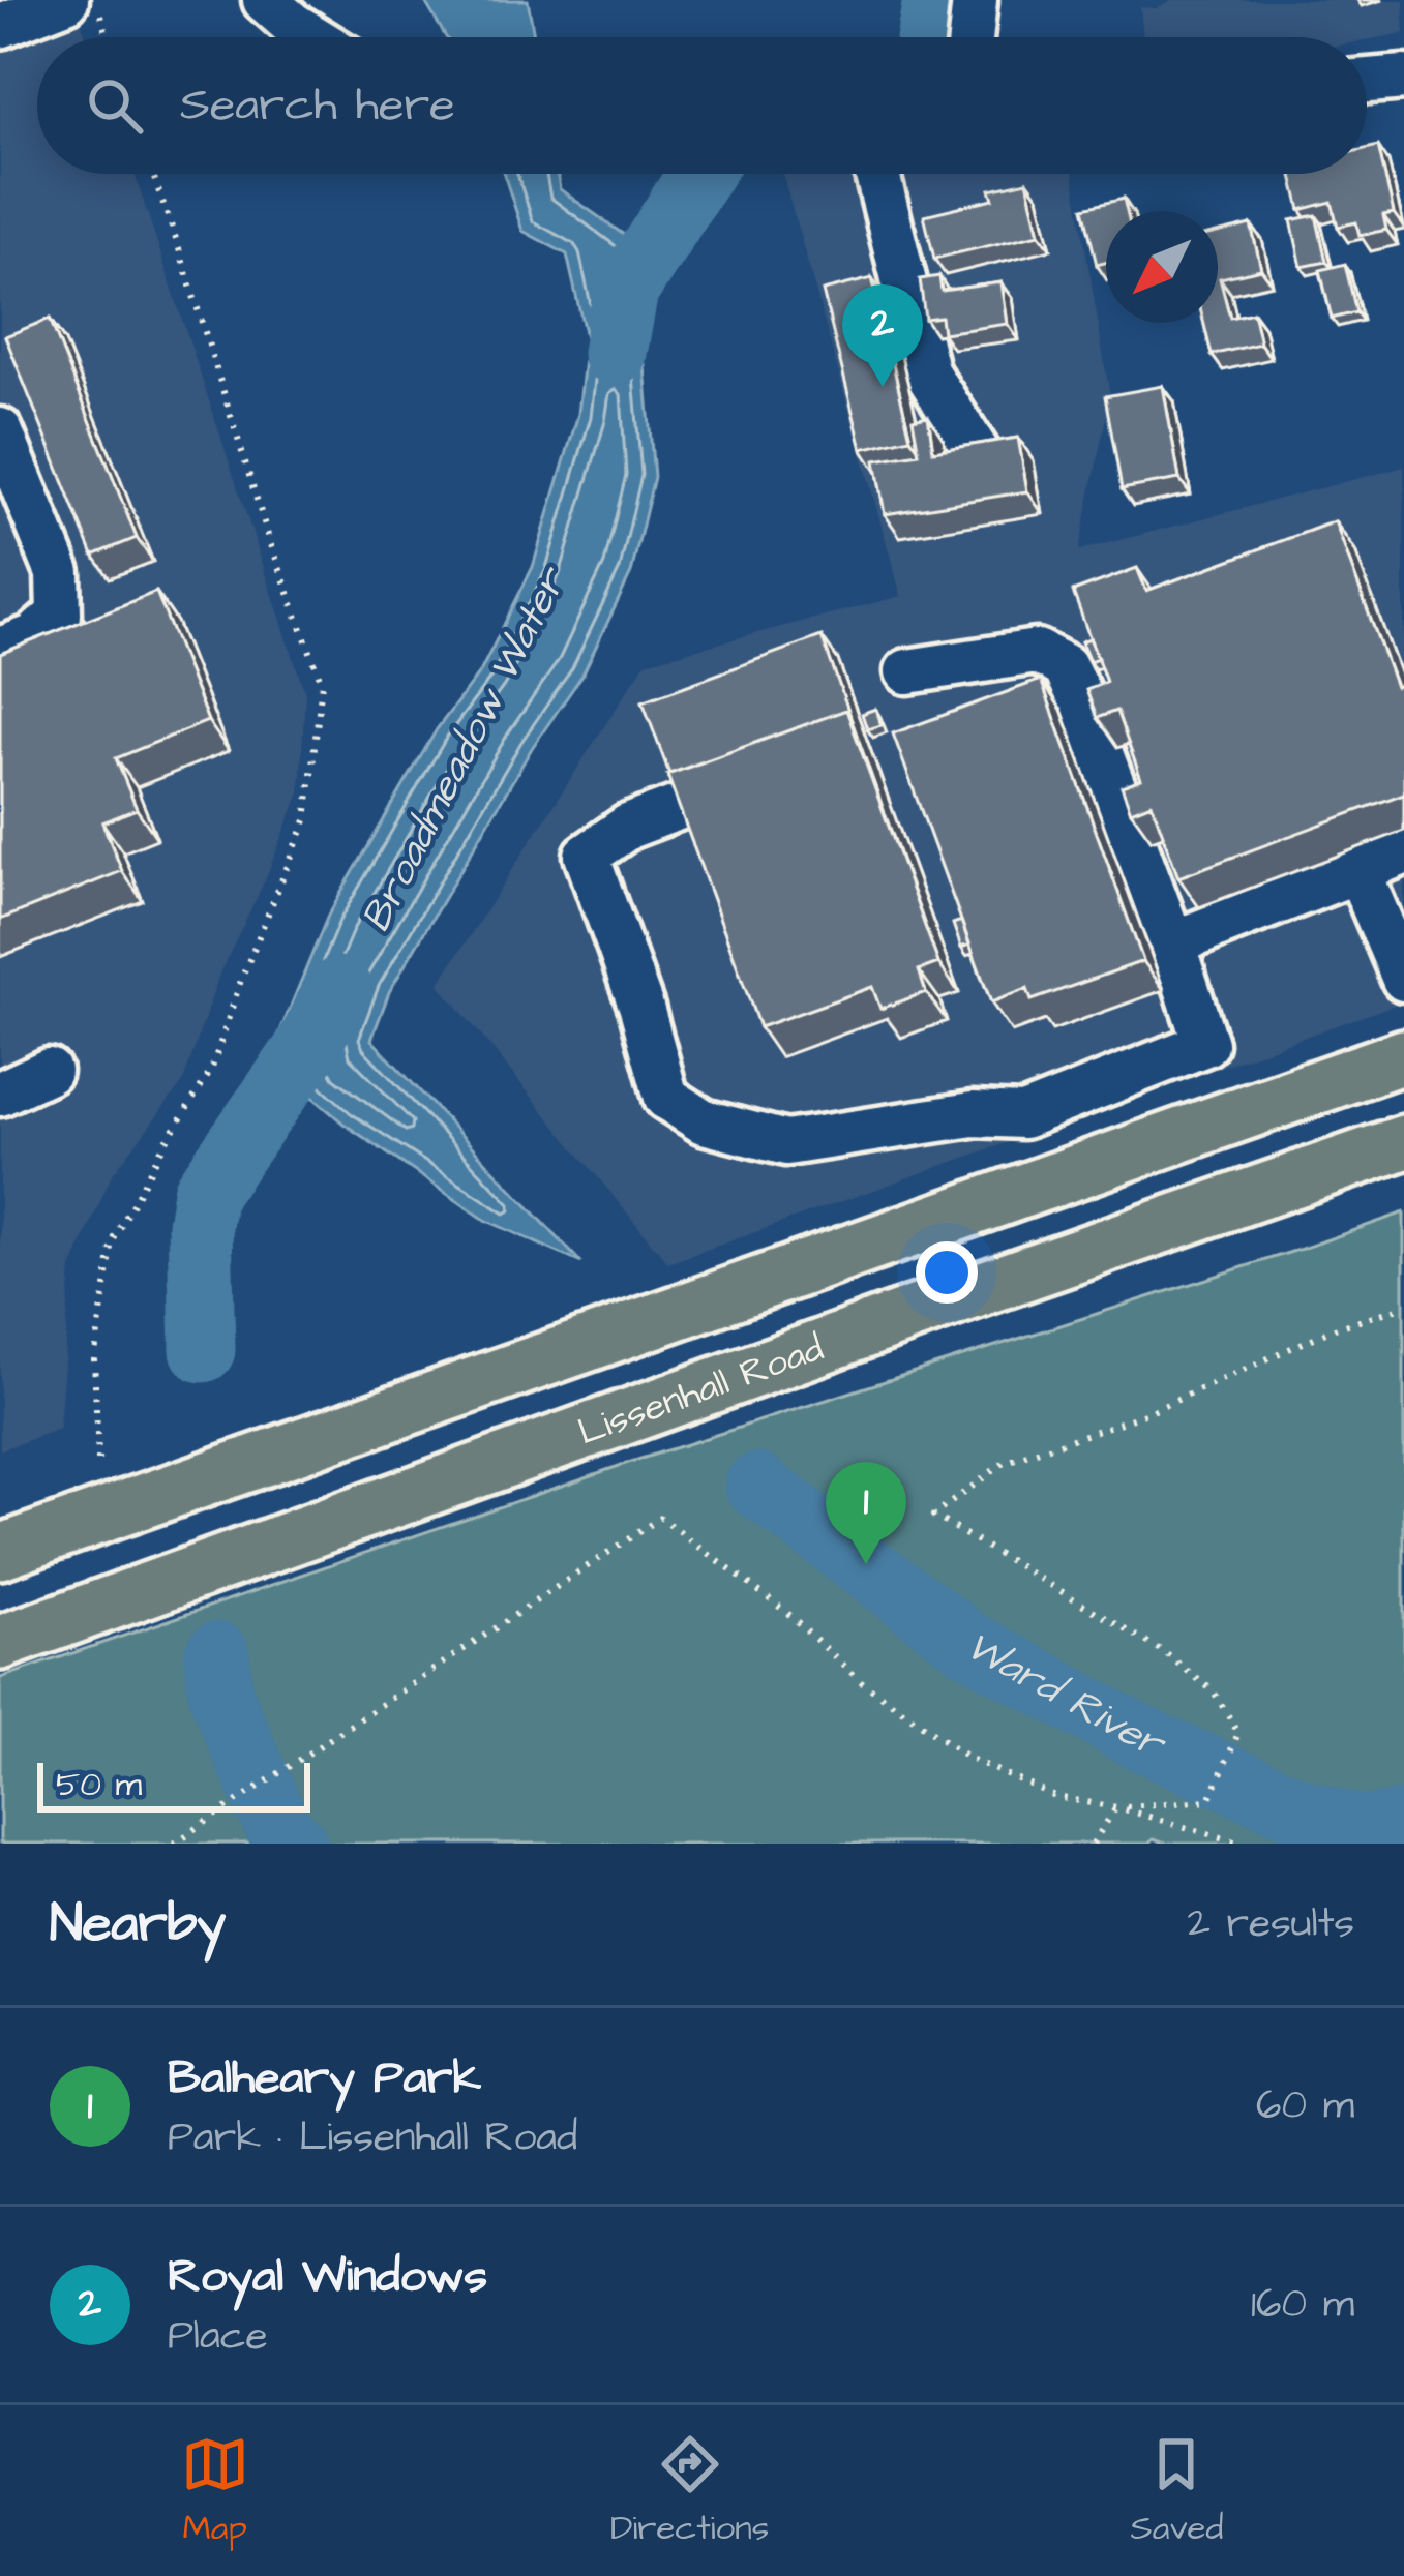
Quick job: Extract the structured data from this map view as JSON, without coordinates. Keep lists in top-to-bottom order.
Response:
{
  "streets": {
    "main road": ["Lissenhall Road"]
  },
  "water": ["Broadmeadow Water", "Ward River"],
  "scale_bar": "50 m",
  "north": "bottom left",
  "page": {
    "search": "Search here",
    "pins": ["2", "1"],
    "scale": "50 m",
    "heading": ["Nearby", "2 results"],
    "list": [
      {
        "mark": "1",
        "name": "Balheary Park",
        "note": "Park · Lissenhall Road",
        "value": "60 m"
      },
      {
        "mark": "2",
        "name": "Royal Windows",
        "note": "Place",
        "value": "160 m"
      }
    ],
    "nav": ["Map", "Directions", "Saved"]
  }
}
